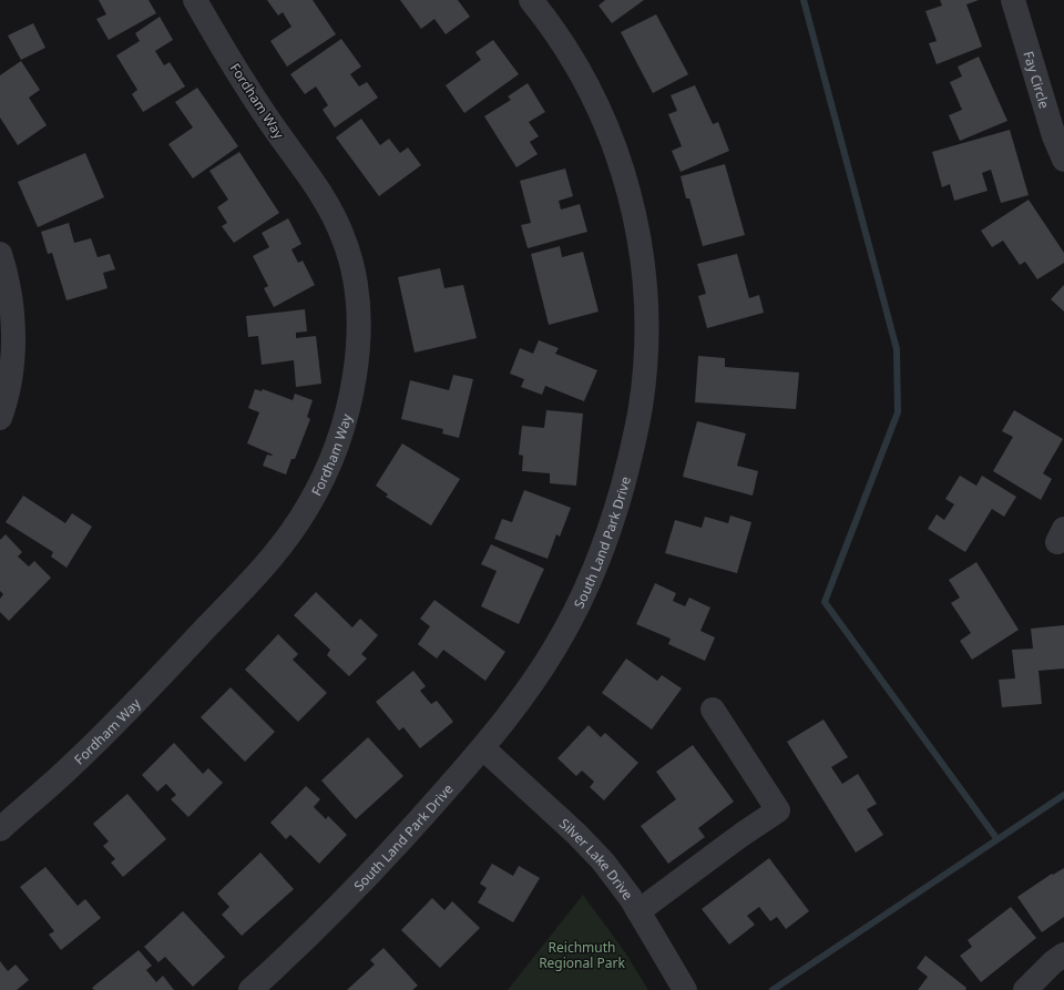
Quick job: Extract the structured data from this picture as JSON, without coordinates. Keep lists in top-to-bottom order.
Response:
{
  "streets": {
    "street": [
      "Fay Circle",
      "Fordham Way",
      "South Land Park Drive",
      "Silver Lake Drive"
    ]
  },
  "crossings": [
    ["South Land Park Drive", "Silver Lake Drive"]
  ],
  "parks": ["Reichmuth Regional Park"]
}
